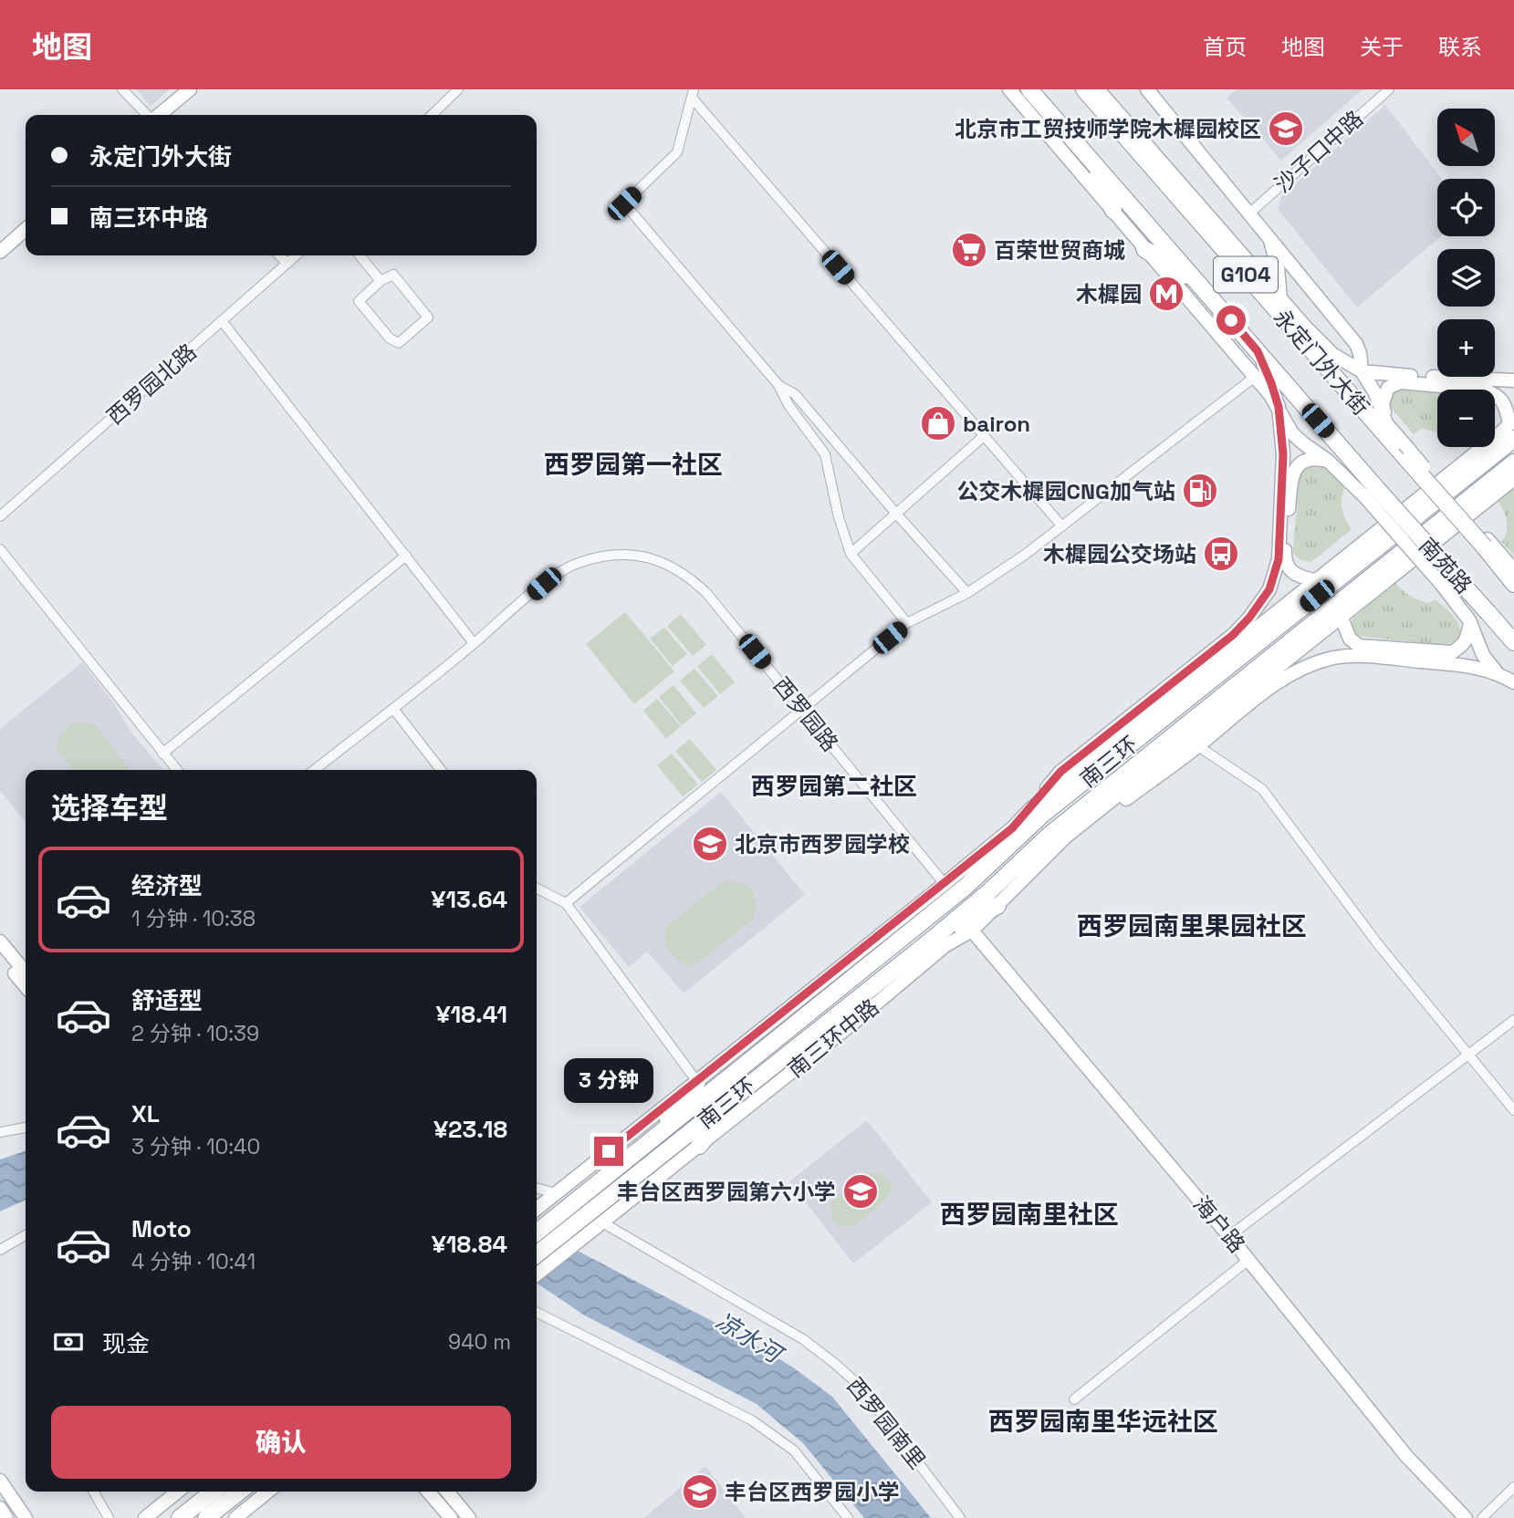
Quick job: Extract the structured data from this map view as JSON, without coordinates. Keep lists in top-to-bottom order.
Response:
{
  "streets": {
    "highway": [
      "G104",
      "永定门外大街",
      "南苑路",
      "南三环"
    ],
    "street": [
      "沙子口中路",
      "西罗园北路",
      "西罗园路",
      "南三环中路",
      "海户路",
      "西罗园南里"
    ]
  },
  "crossings": [
    ["永定门外大街", "南苑路"],
    ["南三环", "南三环中路"],
    ["南三环中路", "海户路"],
    ["南三环中路", "西罗园南里"]
  ],
  "districts": [
    "西罗园第一社区",
    "西罗园第二社区",
    "西罗园南里果园社区",
    "西罗园南里社区",
    "西罗园南里华远社区"
  ],
  "water": ["凉水河"],
  "places": {
    "school or university": [
      "北京市工贸技师学院木樨园校区",
      "北京市西罗园学校",
      "丰台区西罗园第六小学",
      "丰台区西罗园小学"
    ],
    "supermarket": ["百荣世贸商城"],
    "metro station": ["木樨园"],
    "shop": ["bairon"],
    "fuel station": ["公交木樨园CNG加气站"],
    "bus stop": ["木樨园公交场站"]
  },
  "north": "top left",
  "page": {
    "header": "地图",
    "nav": [
      "首页",
      "地图",
      "关于",
      "联系"
    ],
    "map_buttons": ["+", "−"],
    "banner": ["永定门外大街", "南三环中路"],
    "heading": "选择车型",
    "list": [
      {
        "name": "经济型",
        "note": "1 分钟 · 10:38",
        "value": "¥13.64"
      },
      {
        "name": "舒适型",
        "note": "2 分钟 · 10:39",
        "value": "¥18.41"
      },
      {
        "name": "XL",
        "note": "3 分钟 · 10:40",
        "value": "¥23.18"
      },
      {
        "name": "Moto",
        "note": "4 分钟 · 10:41",
        "value": "¥18.84"
      }
    ],
    "bubble": "3 分钟",
    "pay": ["现金", "940 m"],
    "buttons": "确认"
  }
}
